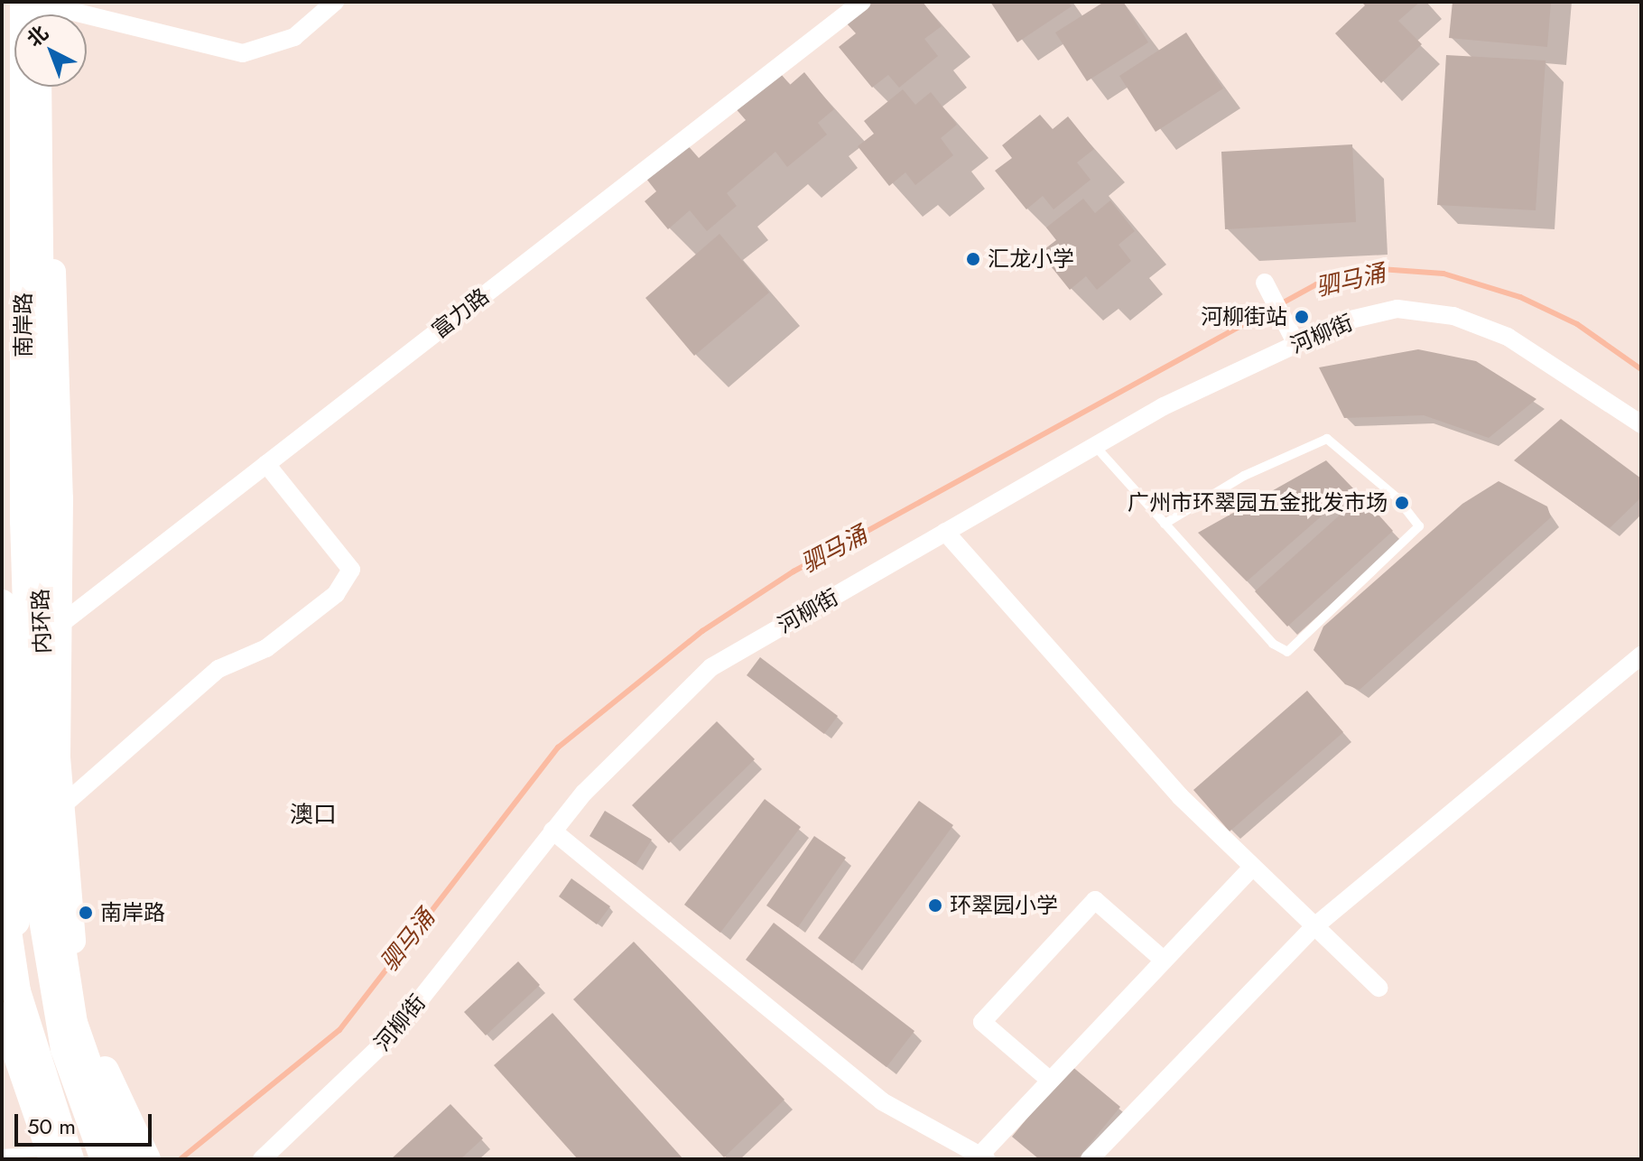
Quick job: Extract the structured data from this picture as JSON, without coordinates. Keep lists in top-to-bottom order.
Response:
{
  "streets": {
    "main road": ["南岸路", "内环路"],
    "street": ["富力路", "河柳街"]
  },
  "crossings": [
    ["南岸路", "内环路"]
  ],
  "districts": ["澳口"],
  "water": ["驷马涌"],
  "places": [
    "汇龙小学",
    "河柳街站",
    "广州市环翠园五金批发市场",
    "环翠园小学",
    "南岸路"
  ],
  "scale_bar": "50 m",
  "north": "top left"
}
